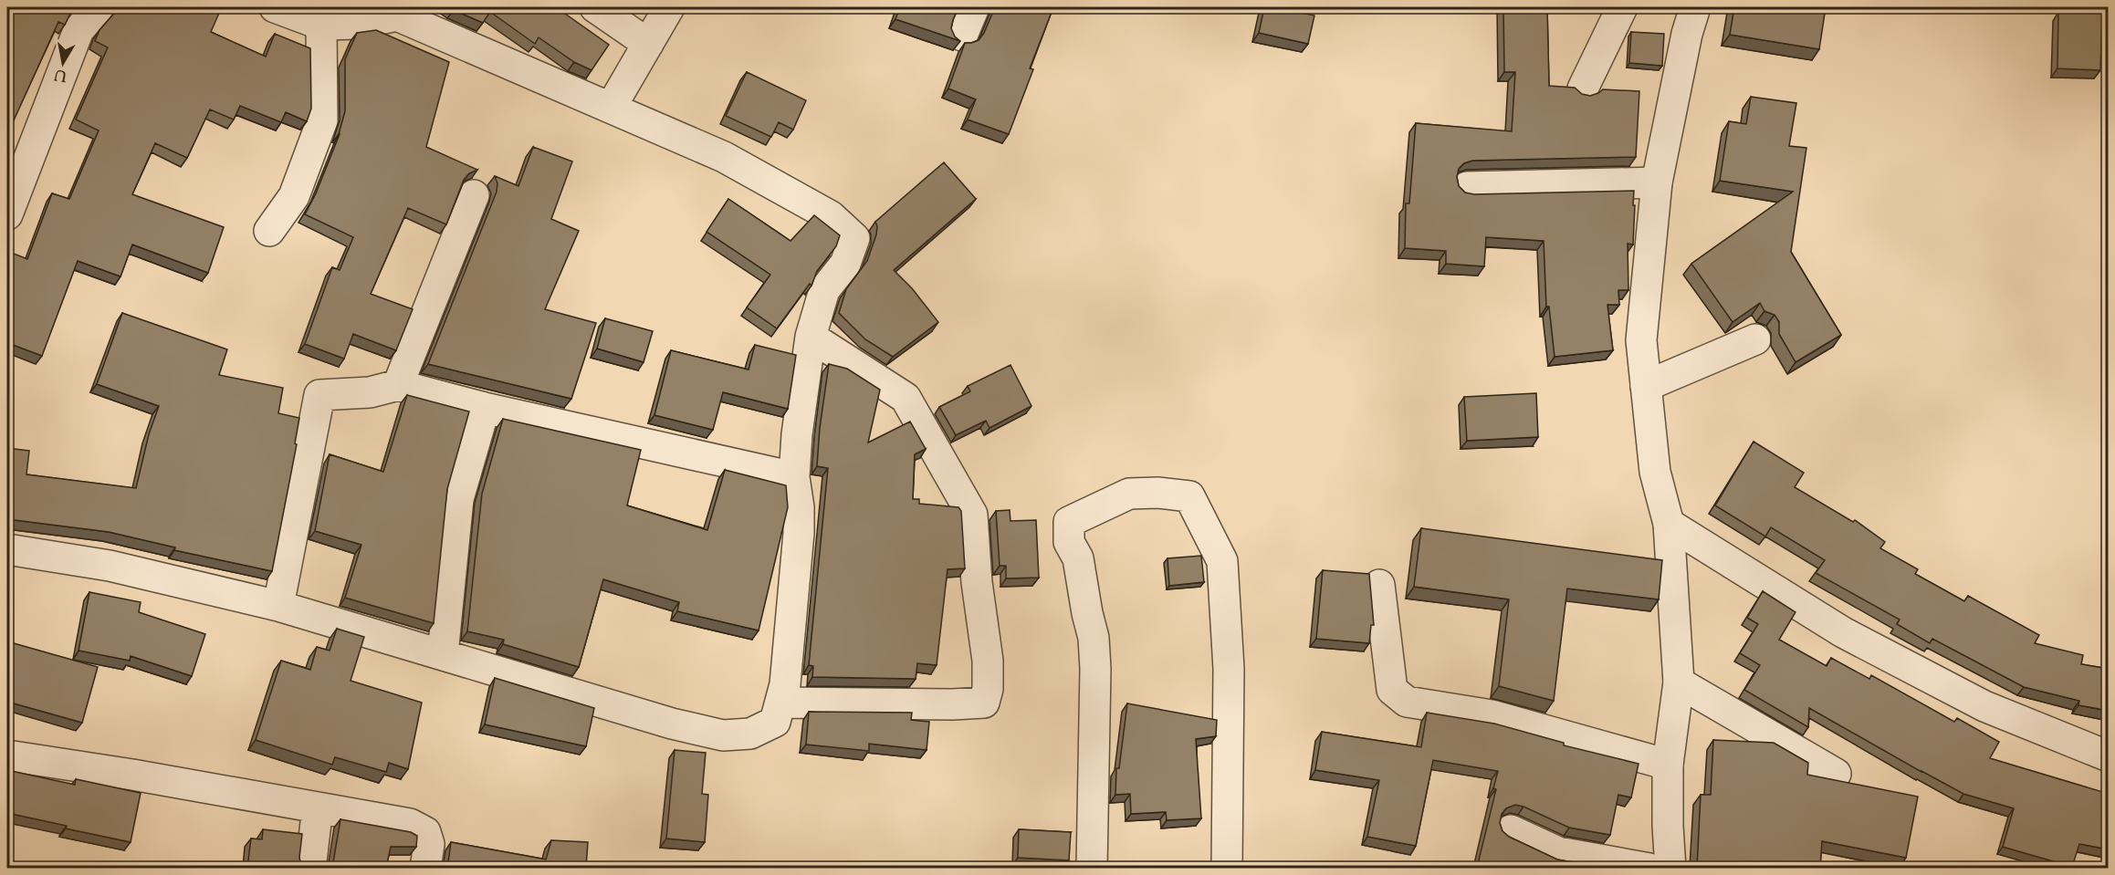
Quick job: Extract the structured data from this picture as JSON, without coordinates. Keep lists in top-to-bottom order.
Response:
{
  "north": "bottom"
}
